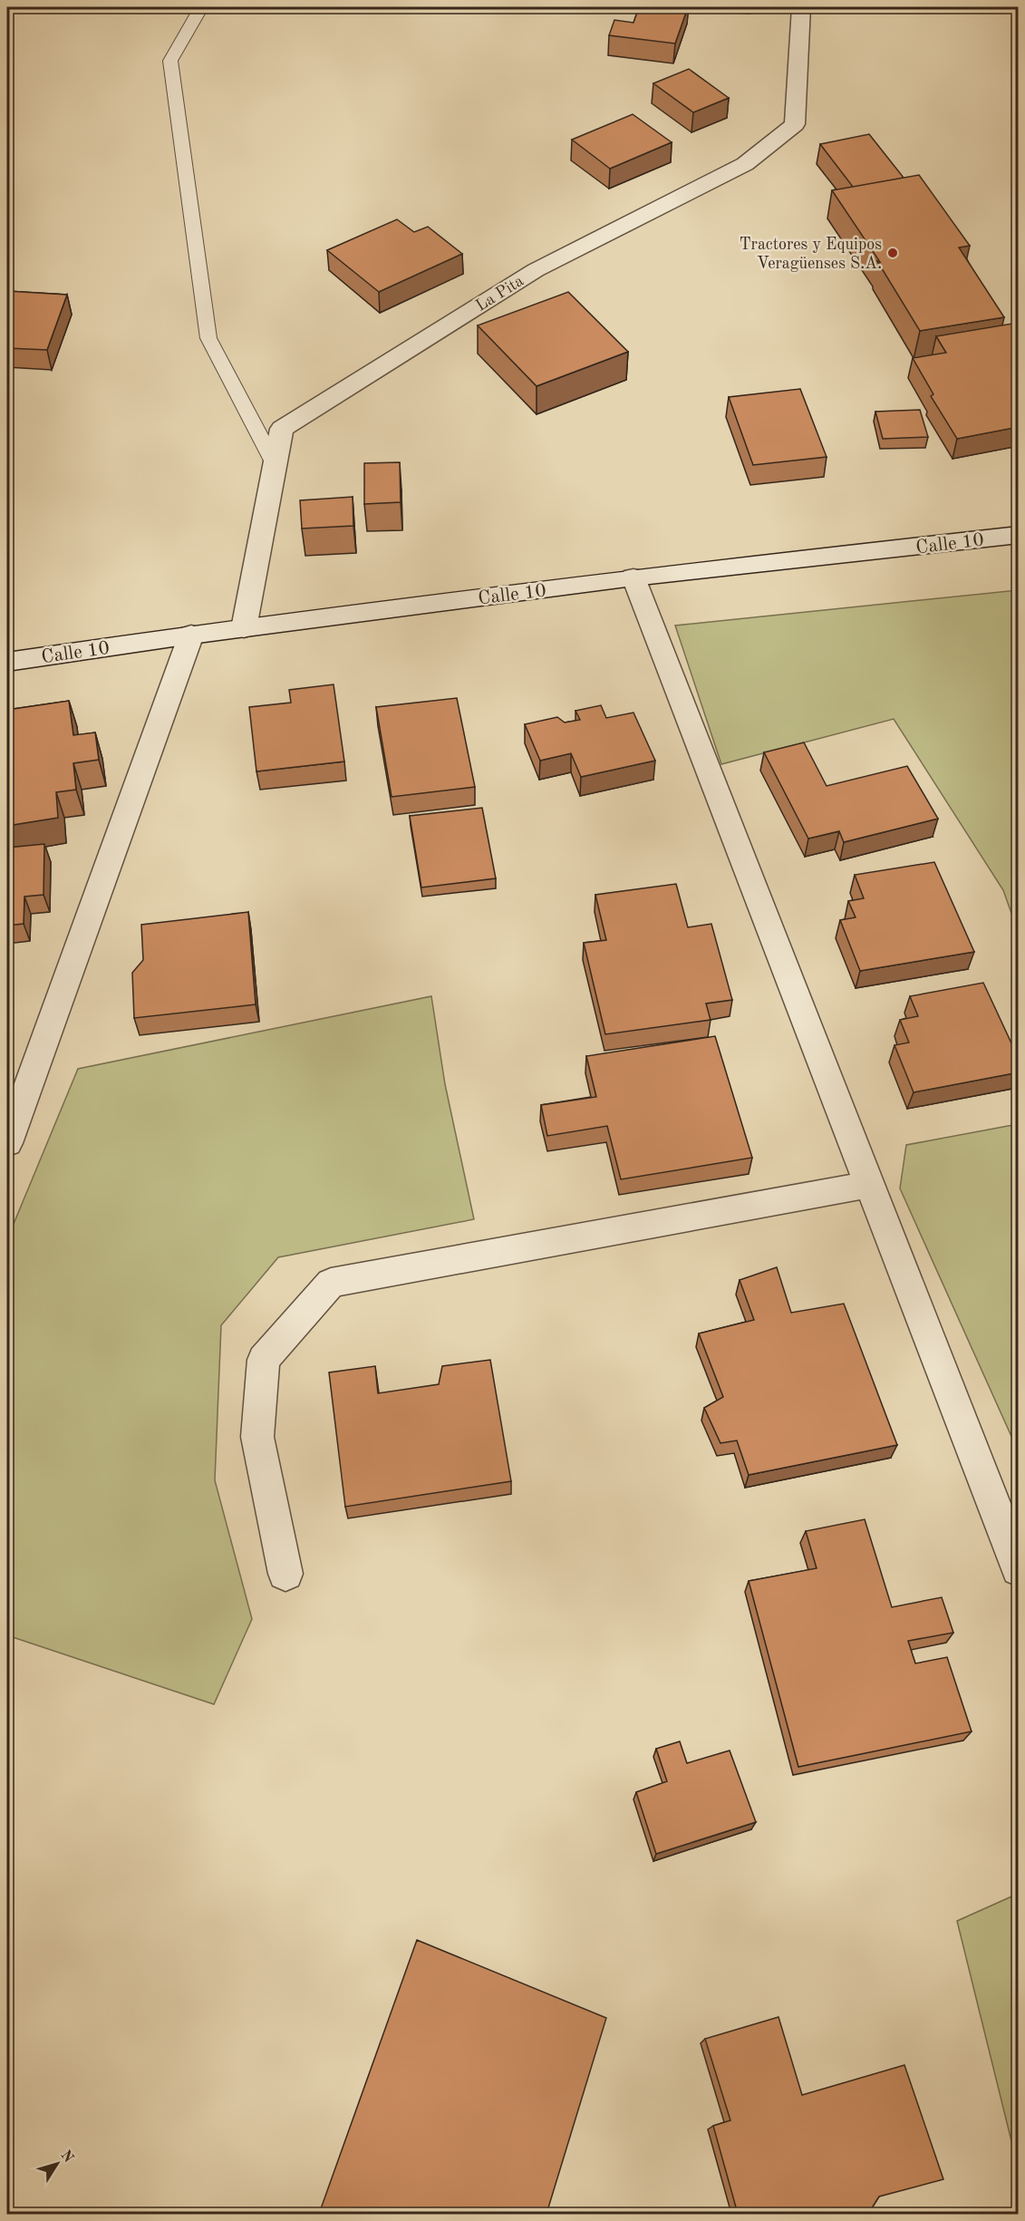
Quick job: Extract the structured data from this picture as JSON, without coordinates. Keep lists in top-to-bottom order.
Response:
{
  "streets": {
    "street": ["La Pita", "Calle 10"]
  },
  "crossings": [
    ["La Pita", "Calle 10"]
  ],
  "places": ["Tractores y Equipos Veragüenses S.A."],
  "north": "top right"
}
